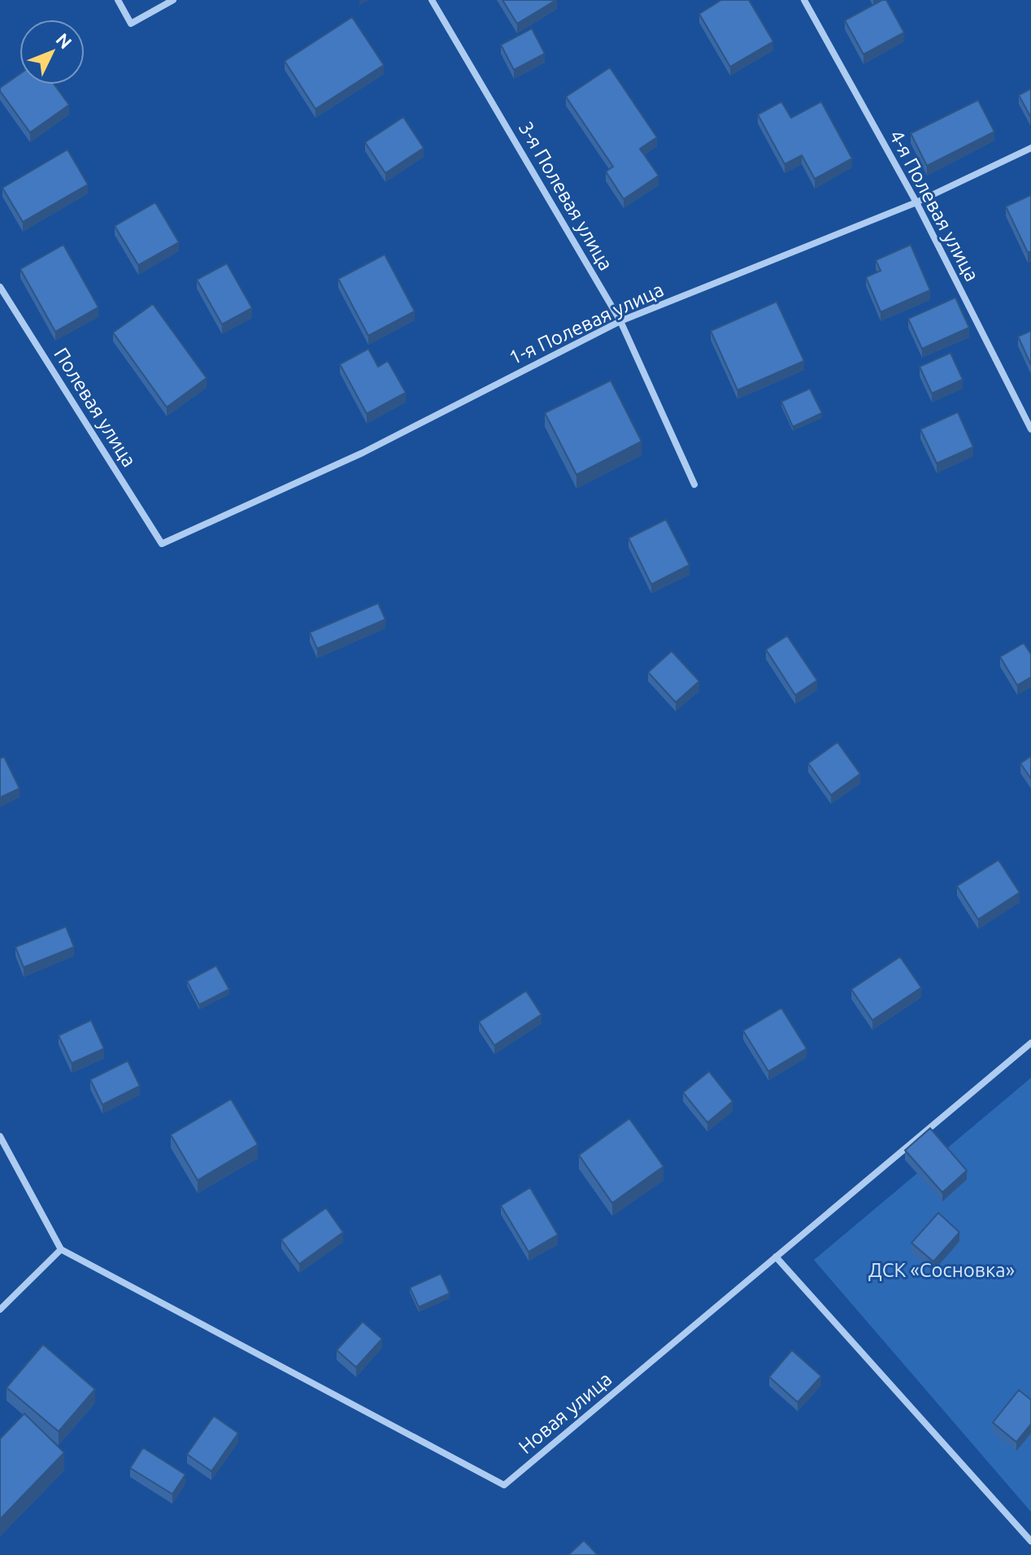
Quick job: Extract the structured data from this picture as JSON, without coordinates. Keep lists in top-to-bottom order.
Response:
{
  "streets": {
    "street": [
      "3-я Полевая улица",
      "4-я Полевая улица",
      "1-я Полевая улица",
      "Полевая улица",
      "Новая улица"
    ]
  },
  "crossings": [
    ["3-я Полевая улица", "1-я Полевая улица"],
    ["4-я Полевая улица", "1-я Полевая улица"],
    ["1-я Полевая улица", "Полевая улица"]
  ],
  "parks": ["ДСК «Сосновка»"],
  "north": "top right"
}
